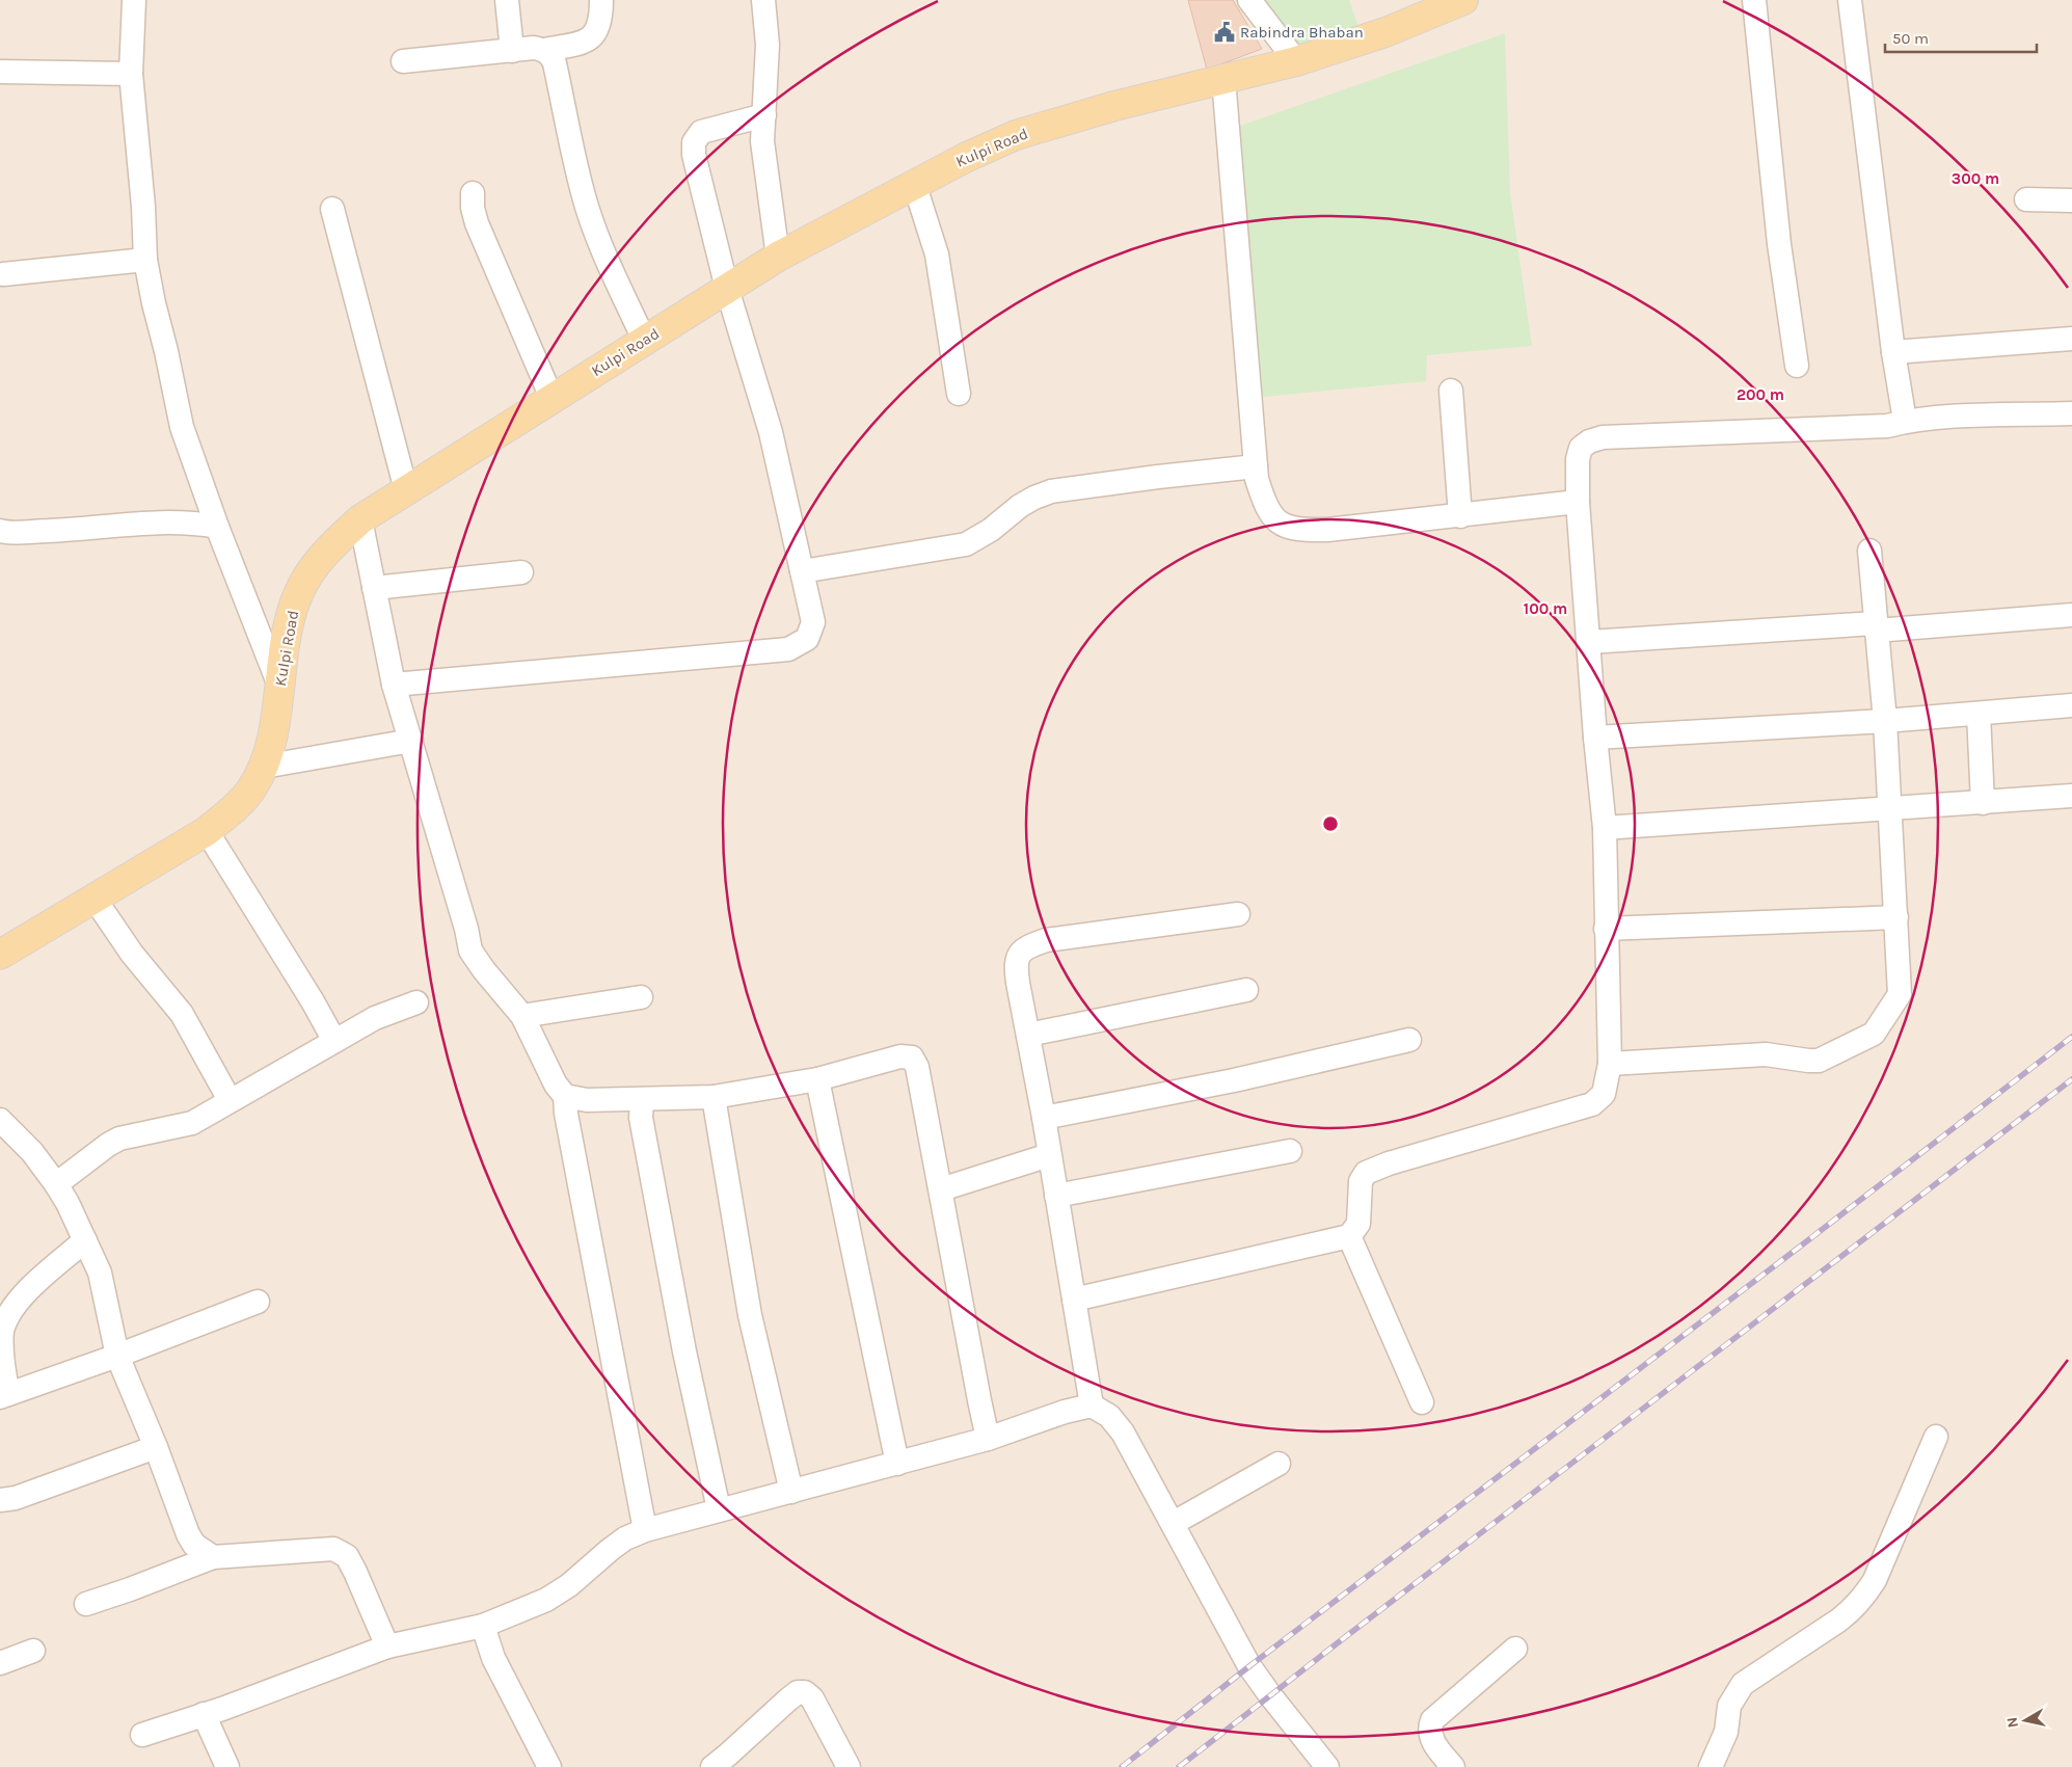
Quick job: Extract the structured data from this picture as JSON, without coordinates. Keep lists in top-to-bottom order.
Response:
{
  "streets": {
    "main road": ["Kulpi Road"]
  },
  "places": {
    "public building": ["Rabindra Bhaban"]
  },
  "scale_bar": "50 m",
  "north": "left",
  "rings": ["300 m", "200 m", "100 m"]
}
